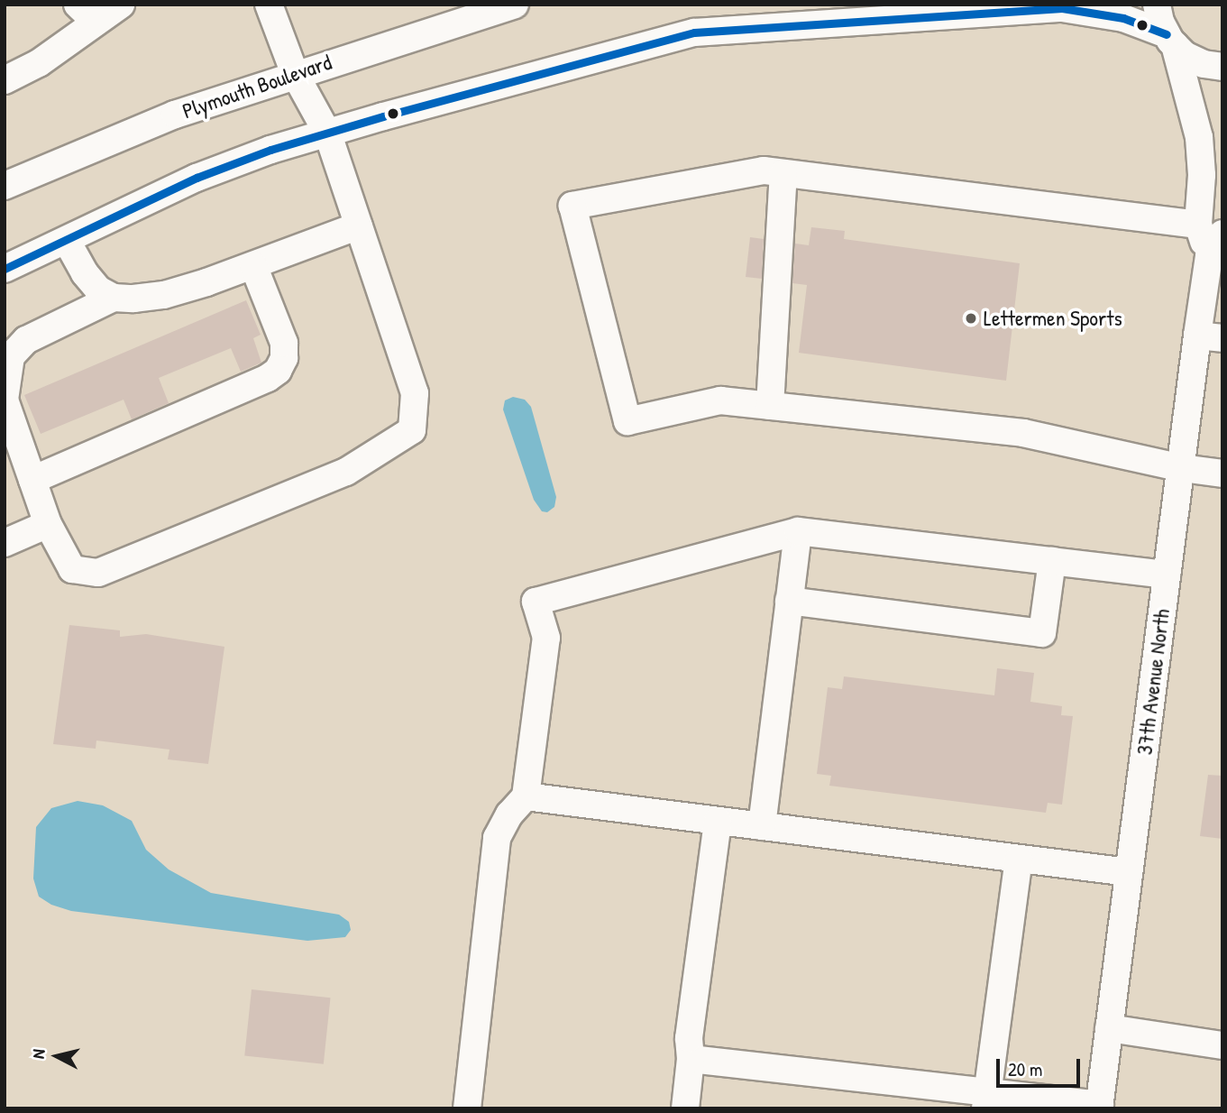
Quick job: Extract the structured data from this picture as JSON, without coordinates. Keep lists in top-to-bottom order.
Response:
{
  "streets": {
    "street": ["Plymouth Boulevard", "37th Avenue North"]
  },
  "places": ["Lettermen Sports"],
  "scale_bar": "20 m",
  "north": "left"
}
